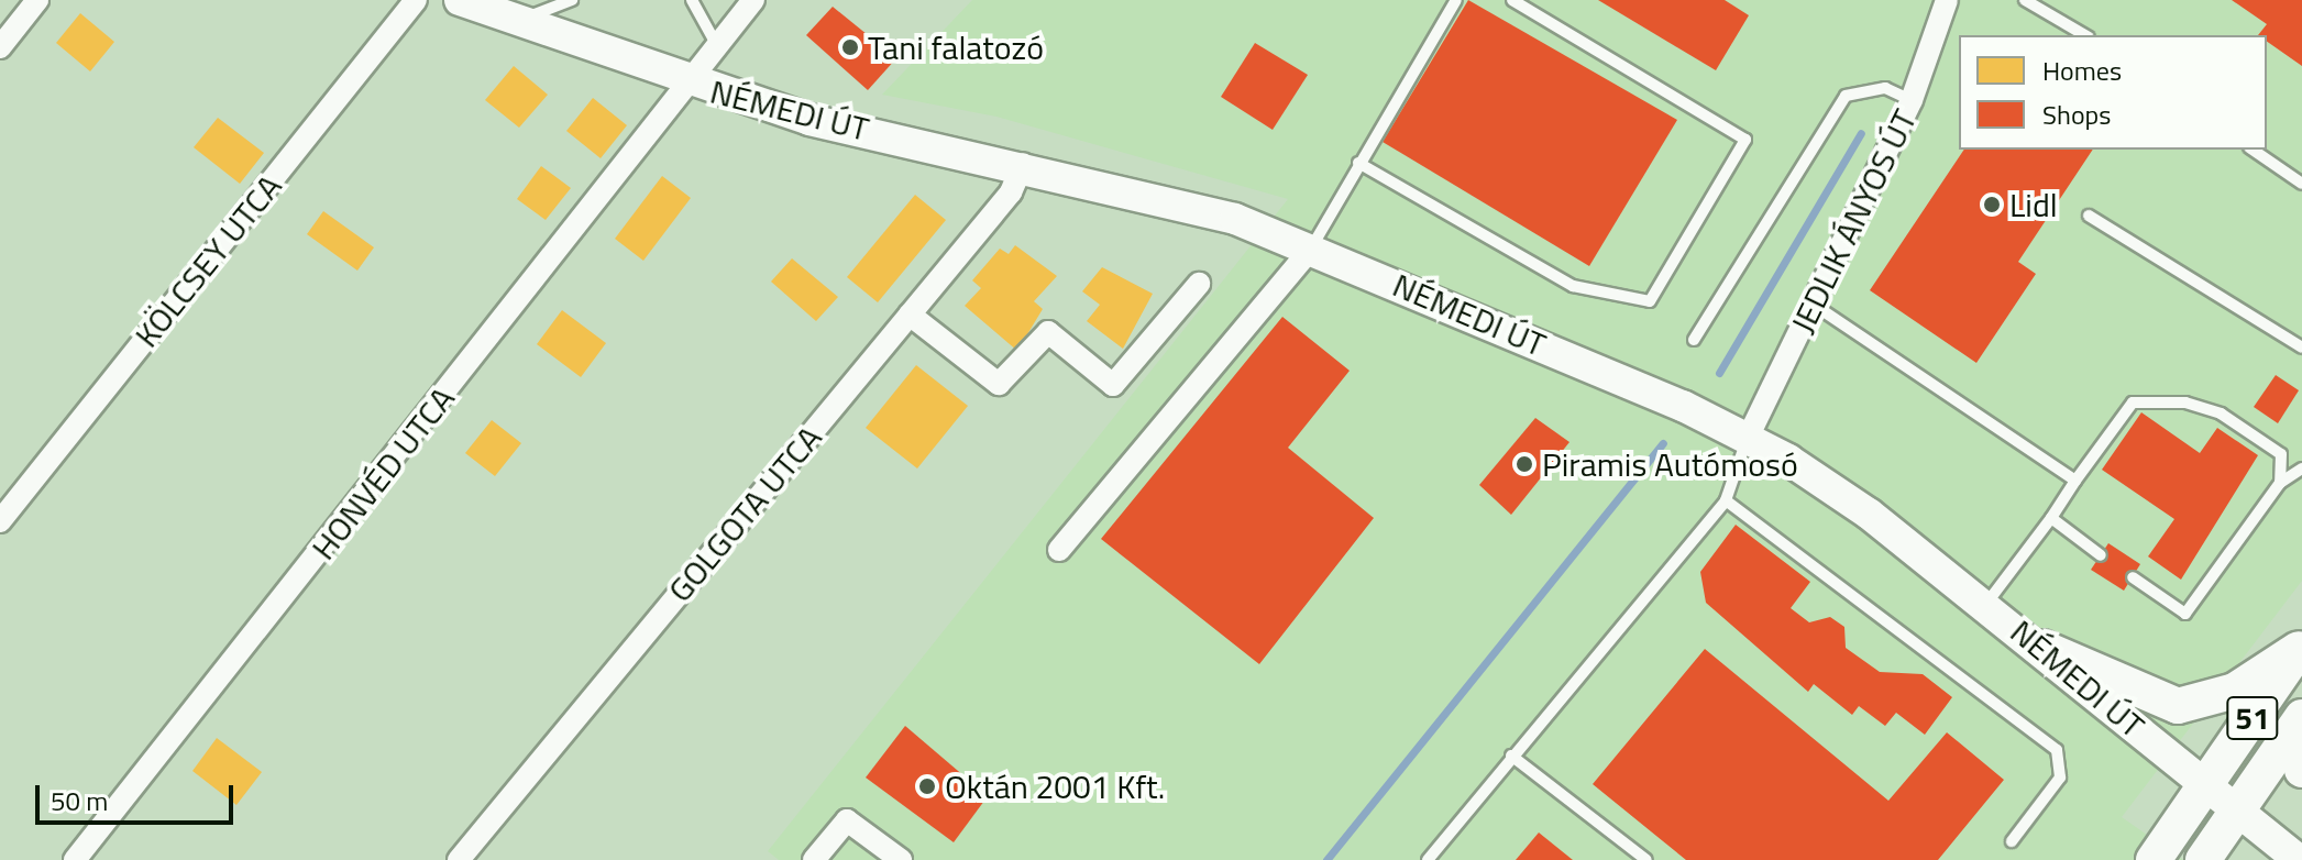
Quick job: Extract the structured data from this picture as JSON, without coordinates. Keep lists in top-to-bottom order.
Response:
{
  "streets": {
    "main road": ["NÉMEDI ÚT", "51"],
    "street": [
      "JEDLIK ÁNYOS ÚT",
      "KÖLCSEY UTCA",
      "HONVÉD UTCA",
      "GOLGOTA UTCA"
    ]
  },
  "crossings": [
    ["NÉMEDI ÚT", "JEDLIK ÁNYOS ÚT"],
    ["NÉMEDI ÚT", "HONVÉD UTCA"],
    ["NÉMEDI ÚT", "GOLGOTA UTCA"],
    ["NÉMEDI ÚT", "51"]
  ],
  "places": [
    "Tani falatozó",
    "Lidl",
    "Piramis Autómosó",
    "Oktán 2001 Kft."
  ],
  "legend": ["Homes", "Shops"],
  "scale_bar": "50 m"
}
